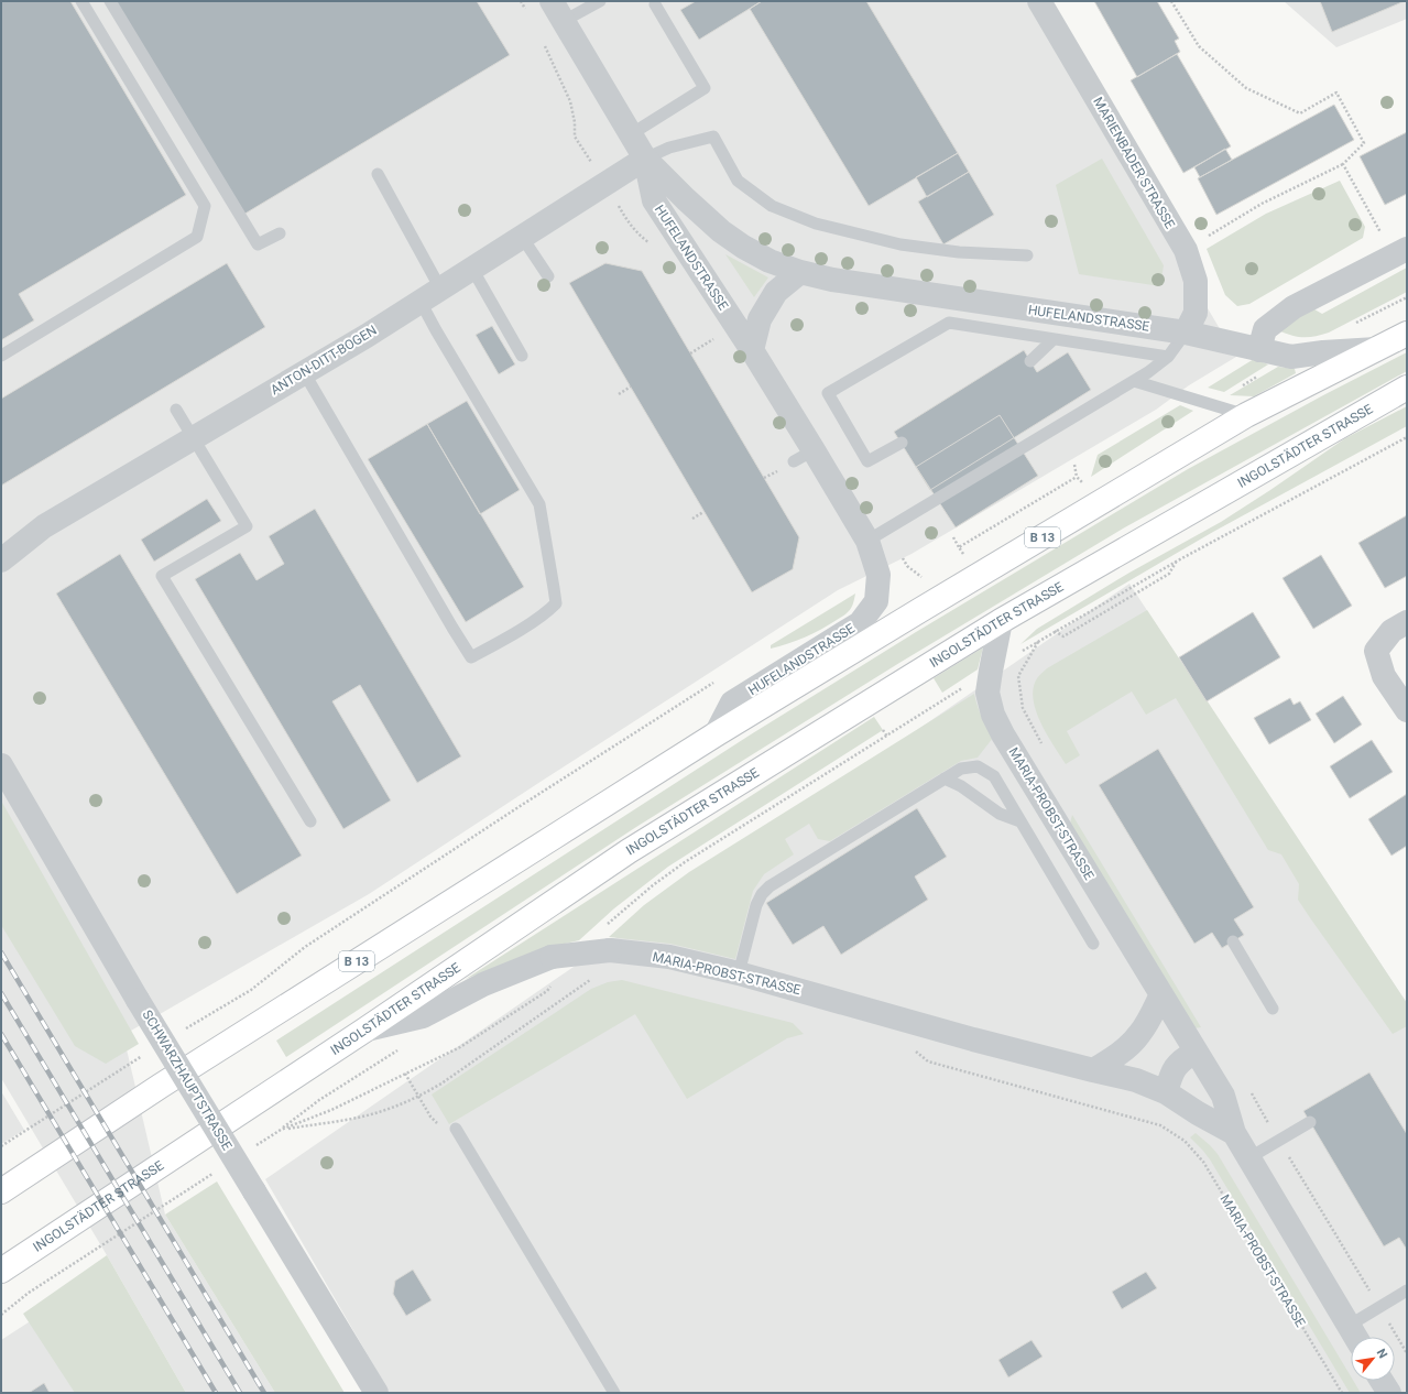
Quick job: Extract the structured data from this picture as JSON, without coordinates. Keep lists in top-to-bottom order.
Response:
{
  "streets": {
    "main road": ["INGOLSTÄDTER STRASSE", "B 13"],
    "street": [
      "MARIENBADER STRASSE",
      "HUFELANDSTRASSE",
      "ANTON-DITT-BOGEN",
      "MARIA-PROBST-STRASSE",
      "SCHWARZHAUPTSTRASSE"
    ]
  },
  "crossings": [
    ["MARIENBADER STRASSE", "HUFELANDSTRASSE"],
    ["HUFELANDSTRASSE", "ANTON-DITT-BOGEN"],
    ["HUFELANDSTRASSE", "B 13"],
    ["INGOLSTÄDTER STRASSE", "MARIA-PROBST-STRASSE"]
  ],
  "north": "top right"
}
